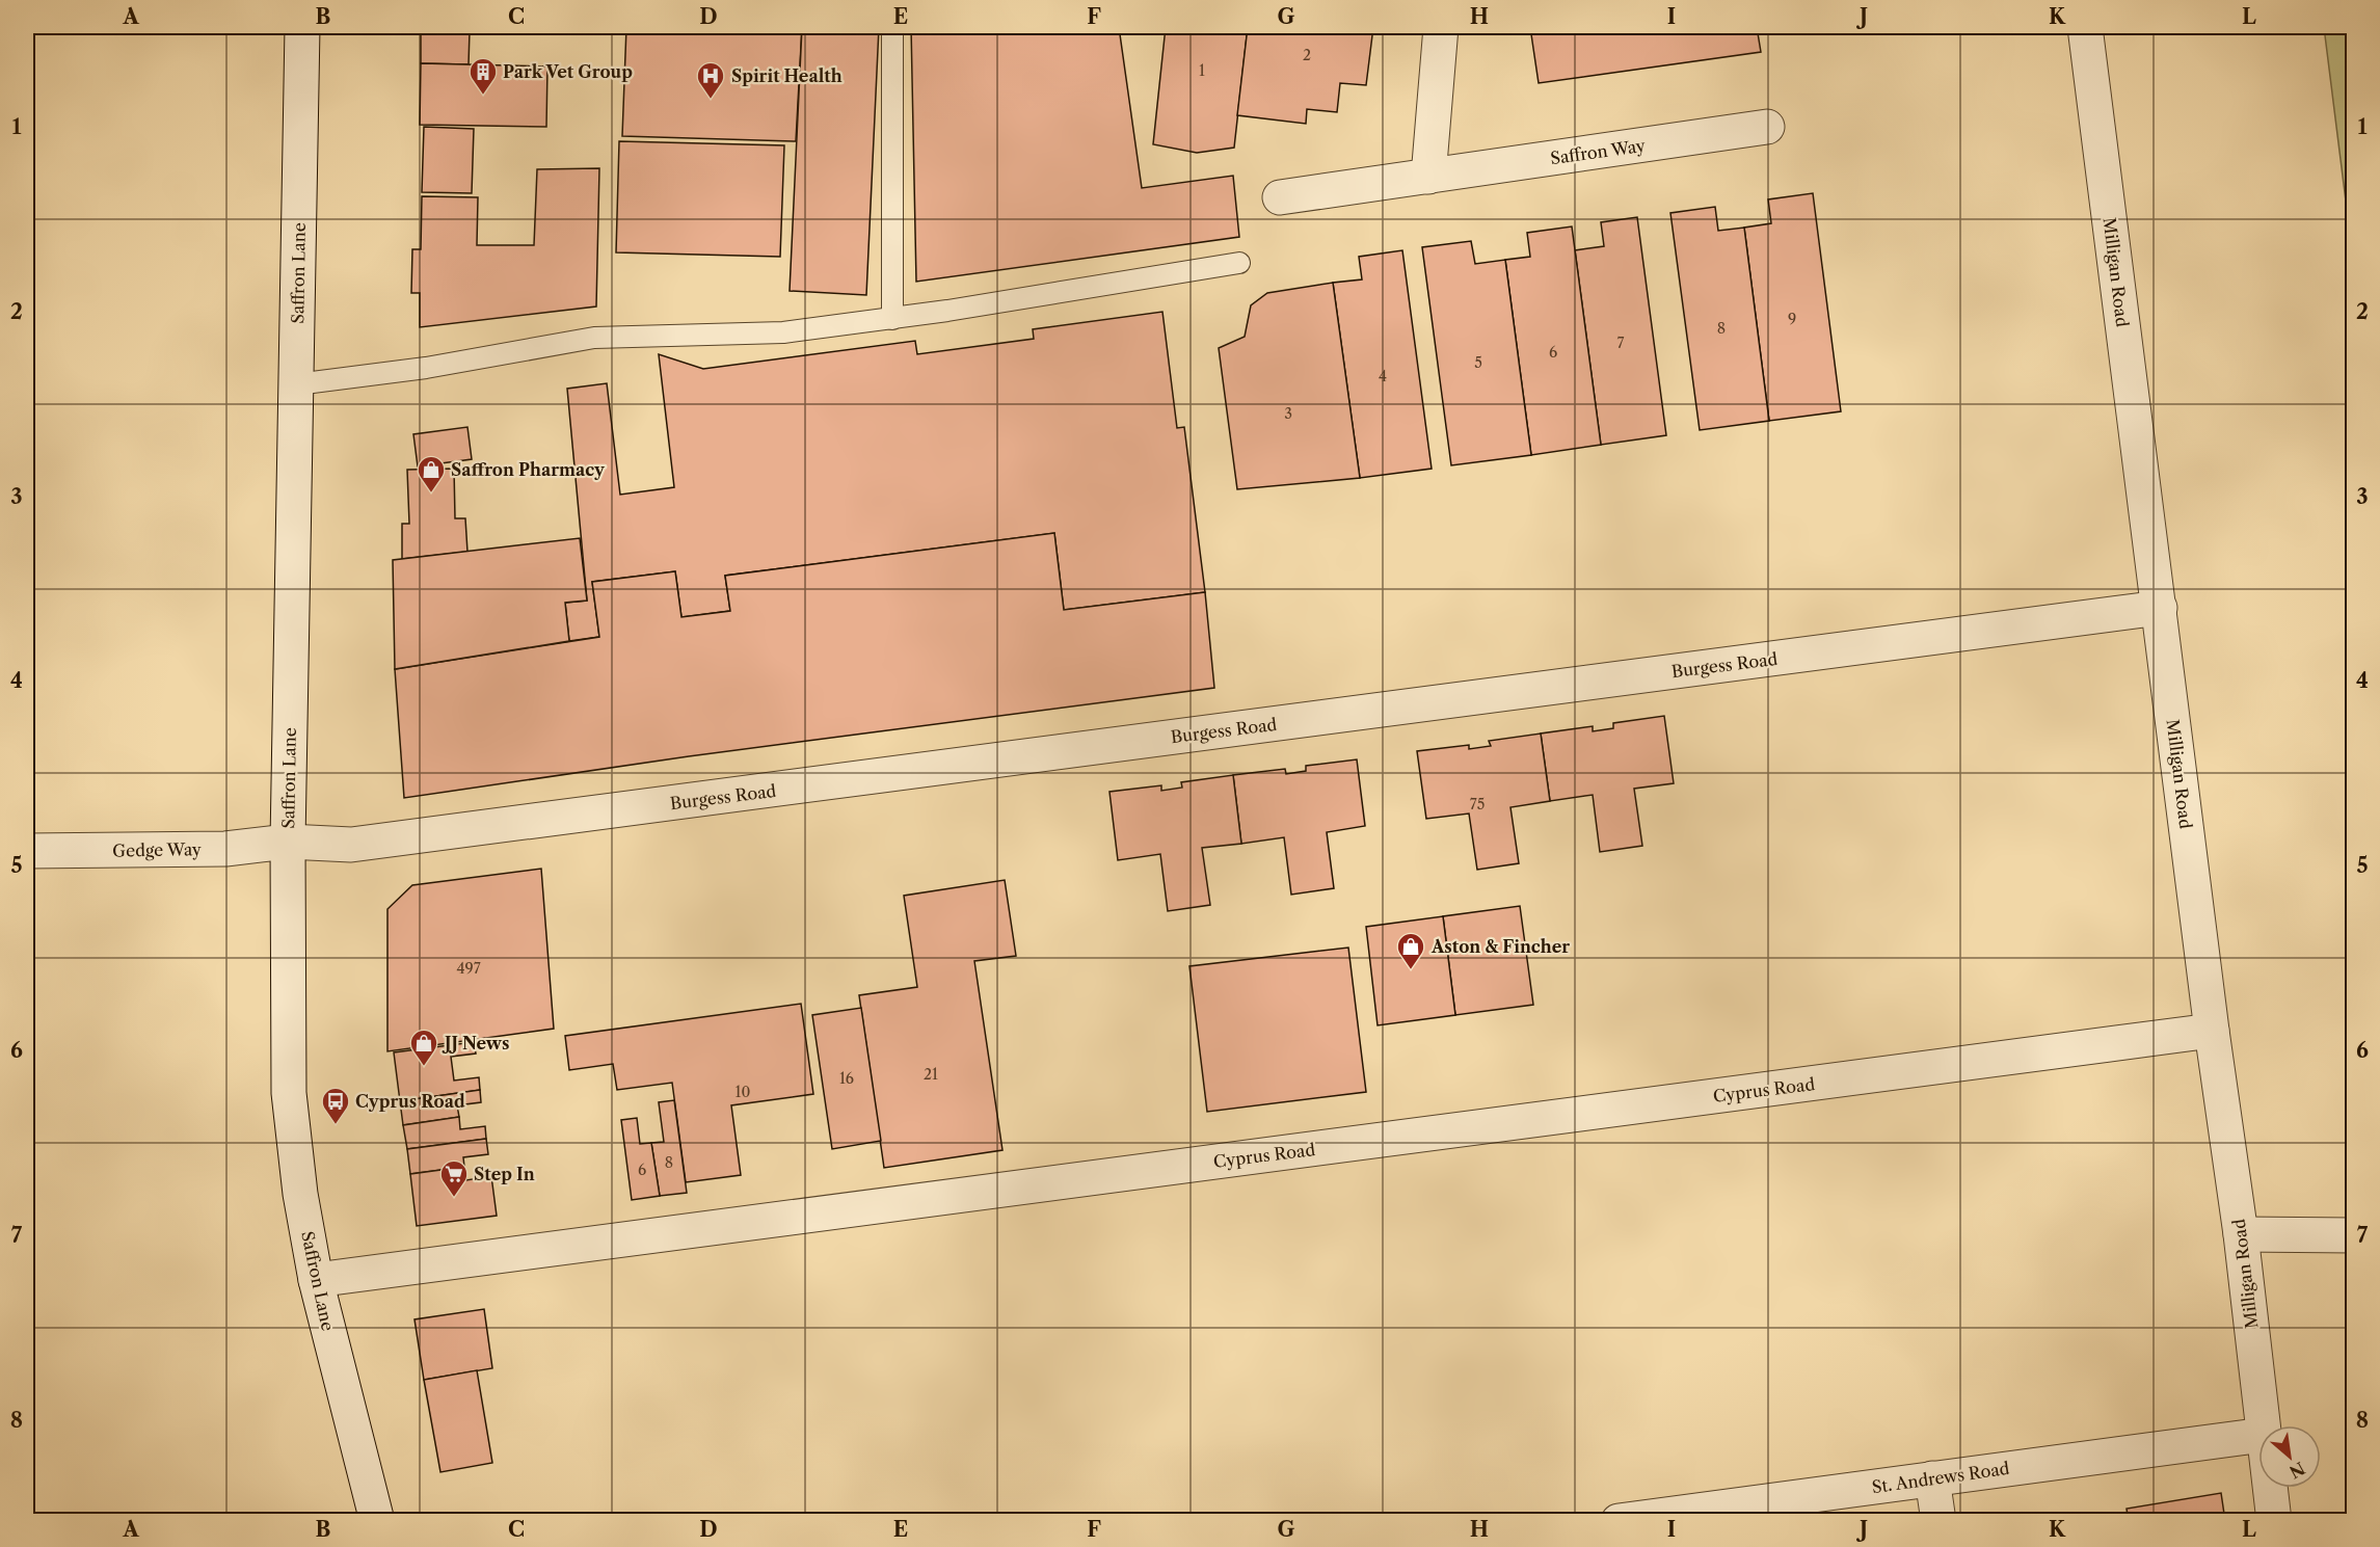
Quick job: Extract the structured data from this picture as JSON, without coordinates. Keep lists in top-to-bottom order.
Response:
{
  "streets": {
    "street": [
      "Saffron Way",
      "Milligan Road",
      "Saffron Lane",
      "Burgess Road",
      "Gedge Way",
      "Cyprus Road",
      "St. Andrews Road"
    ]
  },
  "crossings": [
    ["Milligan Road", "Burgess Road"],
    ["Milligan Road", "Cyprus Road"],
    ["Saffron Lane", "Burgess Road"],
    ["Saffron Lane", "Gedge Way"],
    ["Saffron Lane", "Cyprus Road"],
    ["Burgess Road", "Gedge Way"]
  ],
  "places": {
    "building": ["Park Vet Group"],
    "hospital": ["Spirit Health"],
    "shop": ["Saffron Pharmacy", "Aston & Fincher", "JJ News"],
    "bus stop": ["Cyprus Road"],
    "supermarket": ["Step In"]
  },
  "house_numbers": [
    "2",
    "1",
    "9",
    "8",
    "7",
    "6",
    "5",
    "4",
    "3",
    "75",
    "497",
    "21",
    "16",
    "10",
    "8",
    "6"
  ],
  "north": "bottom right",
  "grid": {
    "columns": [
      "A",
      "B",
      "C",
      "D",
      "E",
      "F",
      "G",
      "H",
      "I",
      "J",
      "K",
      "L"
    ],
    "rows": [
      "1",
      "2",
      "3",
      "4",
      "5",
      "6",
      "7",
      "8"
    ]
  }
}
